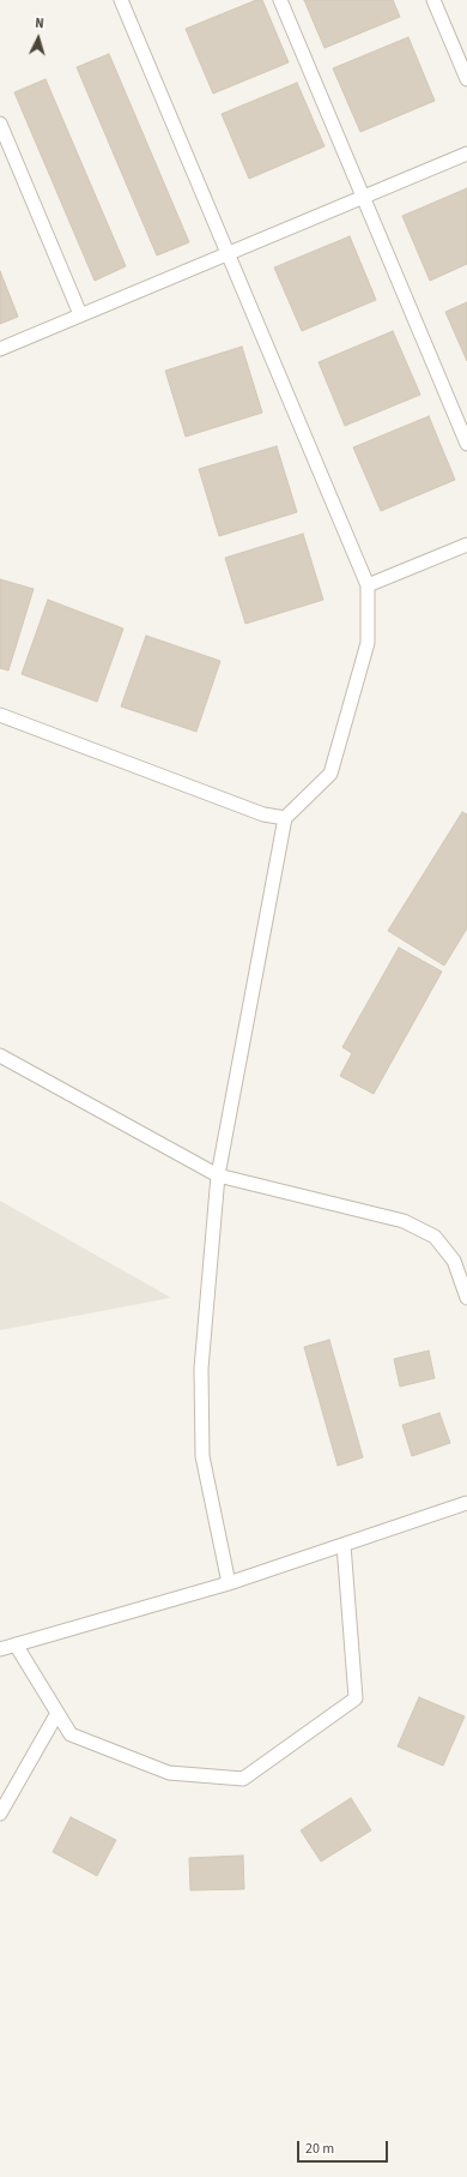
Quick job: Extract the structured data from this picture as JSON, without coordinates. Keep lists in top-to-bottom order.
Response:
{
  "scale_bar": "20 m",
  "north": "top"
}
